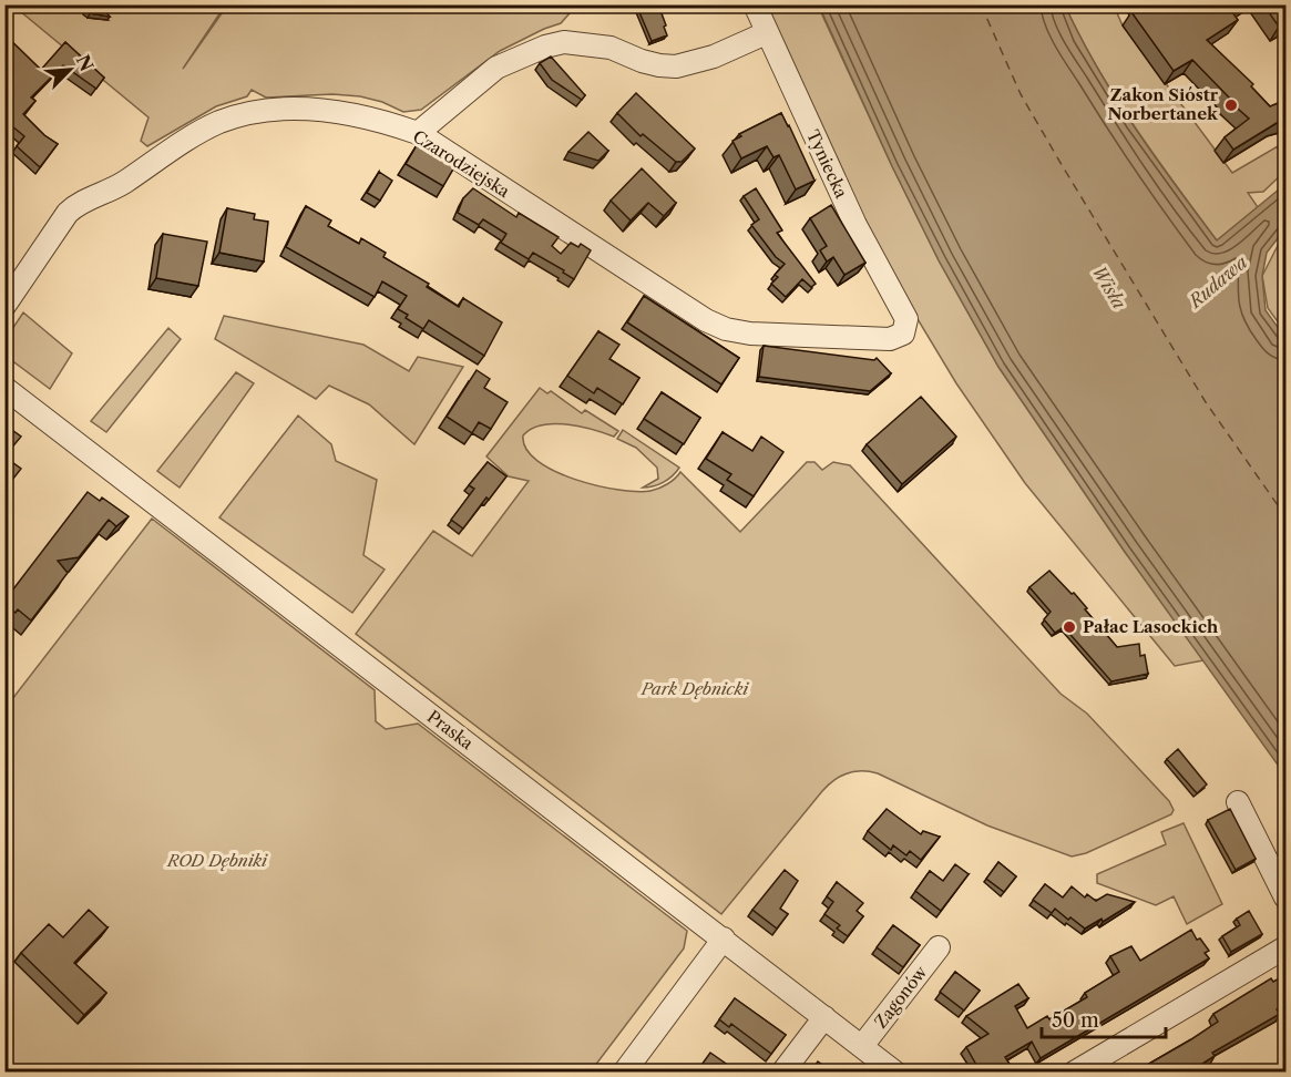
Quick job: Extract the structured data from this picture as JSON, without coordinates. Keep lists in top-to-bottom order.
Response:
{
  "streets": {
    "street": [
      "Czarodziejska",
      "Tyniecka",
      "Praska",
      "Zagonów"
    ]
  },
  "crossings": [
    ["Czarodziejska", "Tyniecka"],
    ["Praska", "Zagonów"]
  ],
  "water": ["Rudawa", "Wisła"],
  "parks": ["Park Dębnicki", "ROD Dębniki"],
  "places": ["Zakon Sióstr Norbertanek", "Pałac Lasockich"],
  "scale_bar": "50 m",
  "north": "top right"
}
